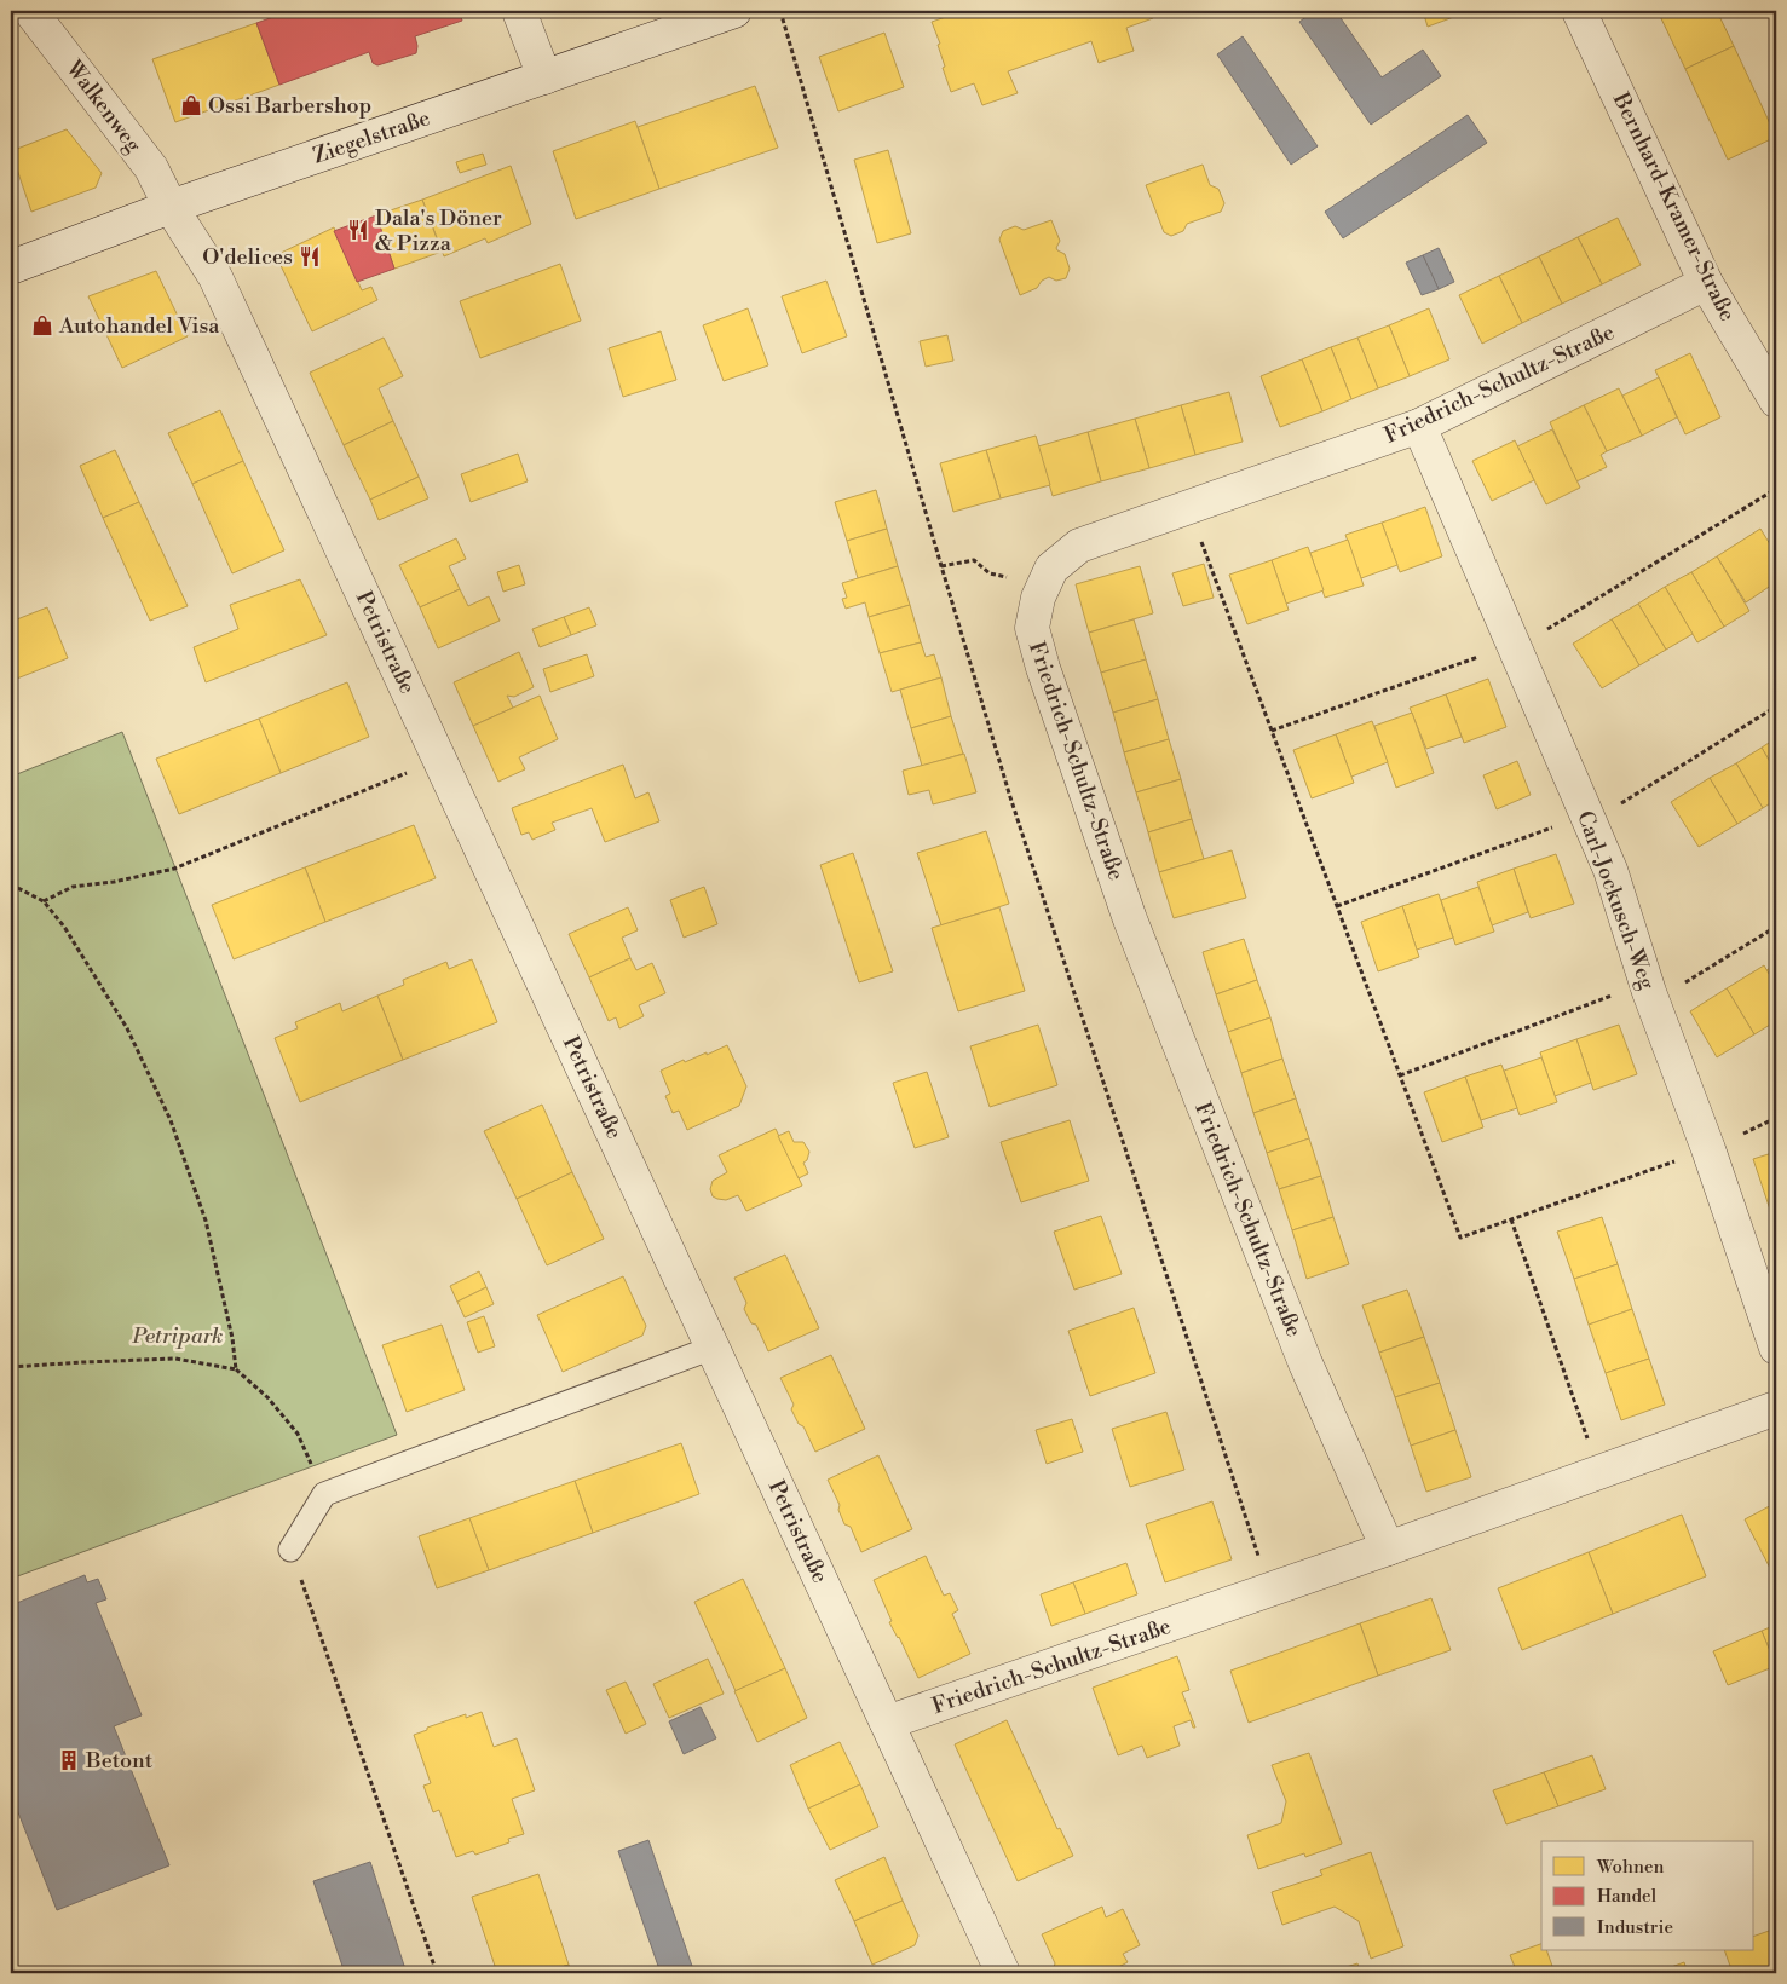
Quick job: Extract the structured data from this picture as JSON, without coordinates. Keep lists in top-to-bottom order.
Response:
{
  "streets": {
    "street": [
      "Walkenweg",
      "Ziegelstraße",
      "Bernhard-Kramer-Straße",
      "Friedrich-Schultz-Straße",
      "Petristraße",
      "Carl-Jockusch-Weg"
    ]
  },
  "crossings": [
    ["Walkenweg", "Ziegelstraße"],
    ["Walkenweg", "Petristraße"],
    ["Ziegelstraße", "Petristraße"],
    ["Bernhard-Kramer-Straße", "Friedrich-Schultz-Straße"],
    ["Friedrich-Schultz-Straße", "Petristraße"],
    ["Friedrich-Schultz-Straße", "Carl-Jockusch-Weg"]
  ],
  "parks": ["Petripark"],
  "places": {
    "shop": ["Ossi Barbershop", "Autohandel Visa"],
    "restaurant": ["Dala's Döner & Pizza", "O'delices"],
    "building": ["Betont"]
  },
  "legend": ["Wohnen", "Handel", "Industrie"]
}
